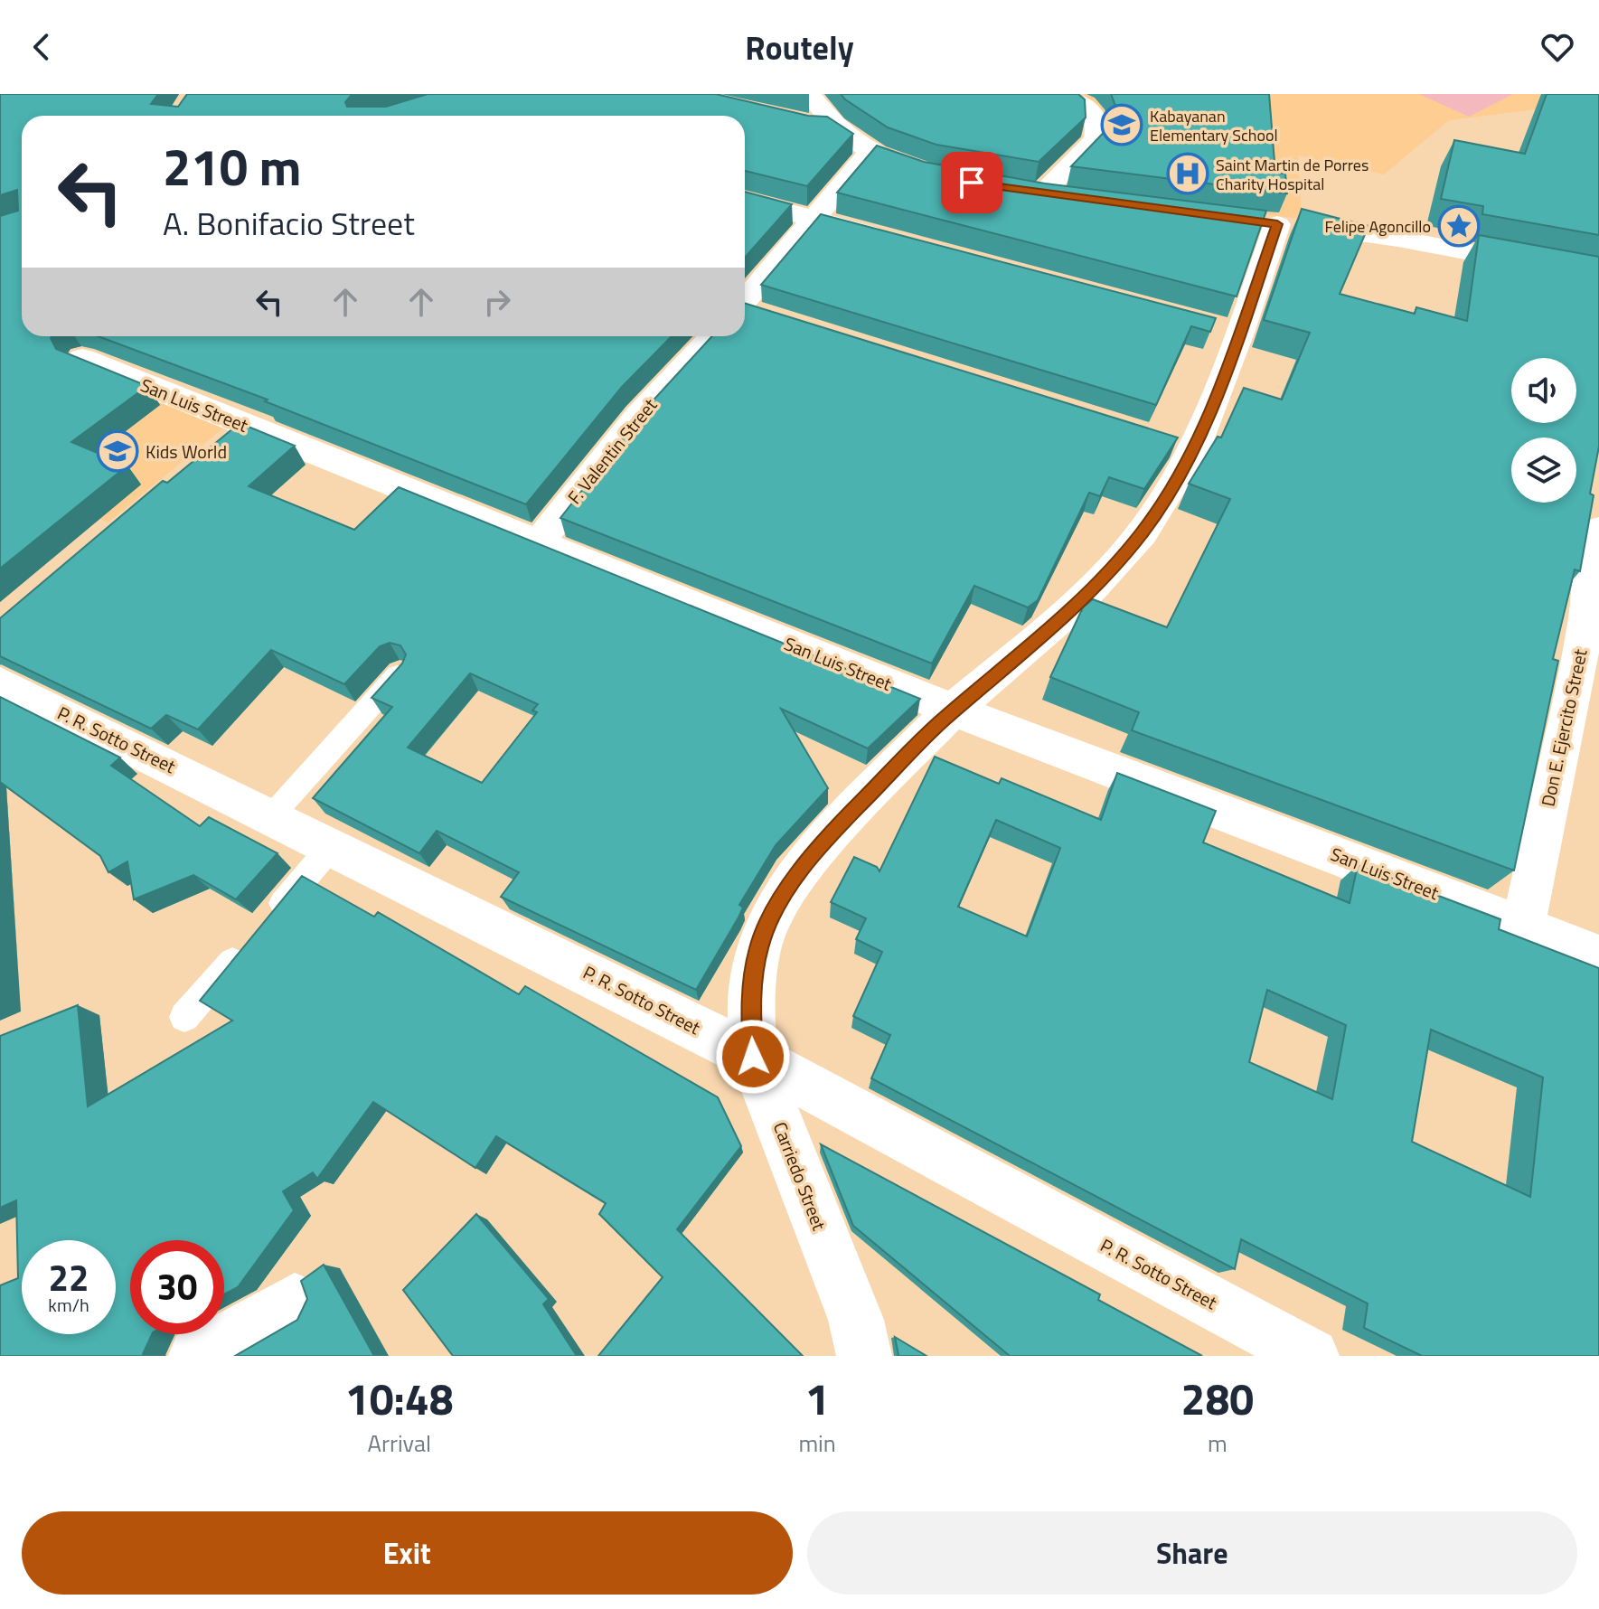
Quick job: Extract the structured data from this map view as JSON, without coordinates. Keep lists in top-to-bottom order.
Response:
{
  "streets": {
    "street": [
      "San Luis Street",
      "F. Valentin Street",
      "Don E. Ejercito Street",
      "P. R. Sotto Street",
      "Carriedo Street"
    ]
  },
  "crossings": [
    ["San Luis Street", "F. Valentin Street"],
    ["San Luis Street", "Don E. Ejercito Street"],
    ["San Luis Street", "Carriedo Street"],
    ["P. R. Sotto Street", "Carriedo Street"]
  ],
  "places": {
    "school or university": ["Kabayanan Elementary School", "Kids World"],
    "hospital": ["Saint Martin de Porres Charity Hospital"],
    "place": ["Felipe Agoncillo"]
  },
  "page": {
    "header": "Routely",
    "turn": ["210 m", "A. Bonifacio Street"],
    "speed": "22 km/h",
    "limit": "30",
    "eta": [
      "10:48",
      "Arrival",
      "1",
      "min",
      "280",
      "m"
    ],
    "buttons": ["Exit", "Share"]
  }
}
